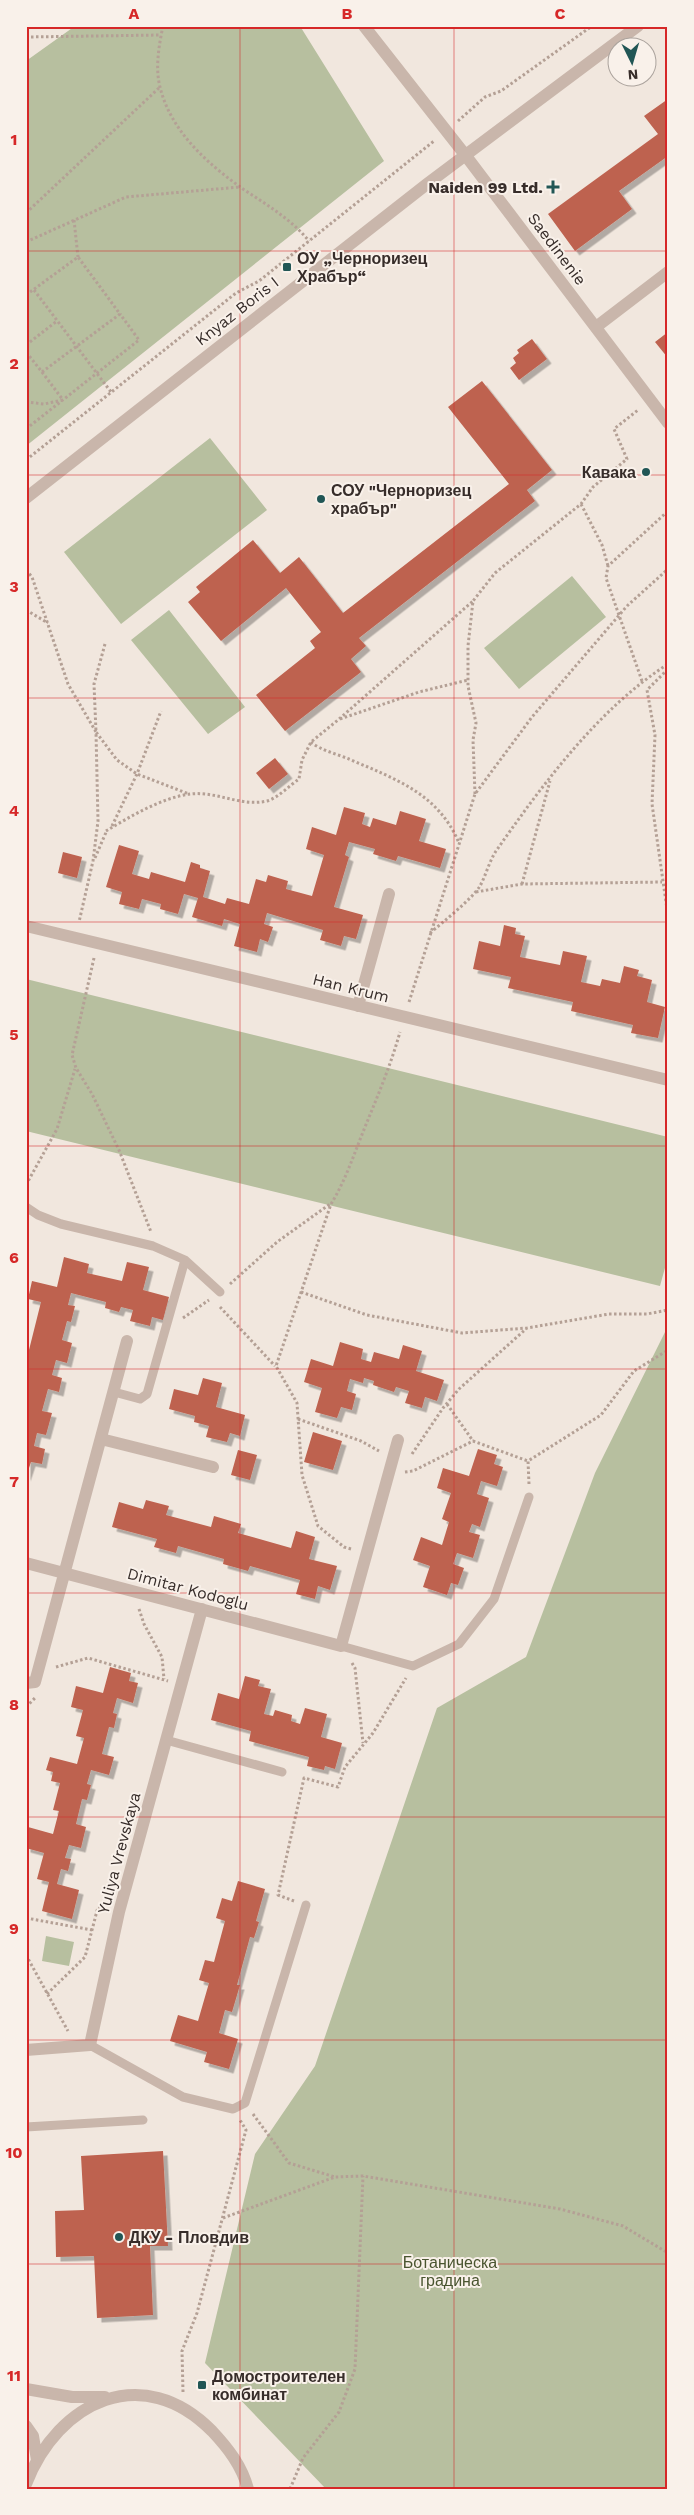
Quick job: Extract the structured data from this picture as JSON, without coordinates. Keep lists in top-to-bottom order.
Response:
{
  "streets": {
    "street": [
      "Saedinenie",
      "Knyaz Boris I",
      "Han Krum",
      "Dimitar Kodoglu",
      "Yuliya Vrevskaya"
    ]
  },
  "crossings": [
    ["Saedinenie", "Knyaz Boris I"],
    ["Dimitar Kodoglu", "Yuliya Vrevskaya"]
  ],
  "parks": ["Ботаническа градина"],
  "places": {
    "health": ["Naiden 99 Ltd."],
    "transit": ["ОУ „Черноризец Храбър“", "Домостроителен комбинат"],
    "other": ["Кавака", "СОУ \"Черноризец храбър\"", "ДКУ - Пловдив"]
  },
  "north": "bottom",
  "grid": {
    "columns": ["A", "B", "C"],
    "rows": [
      "1",
      "2",
      "3",
      "4",
      "5",
      "6",
      "7",
      "8",
      "9",
      "10",
      "11"
    ]
  }
}
